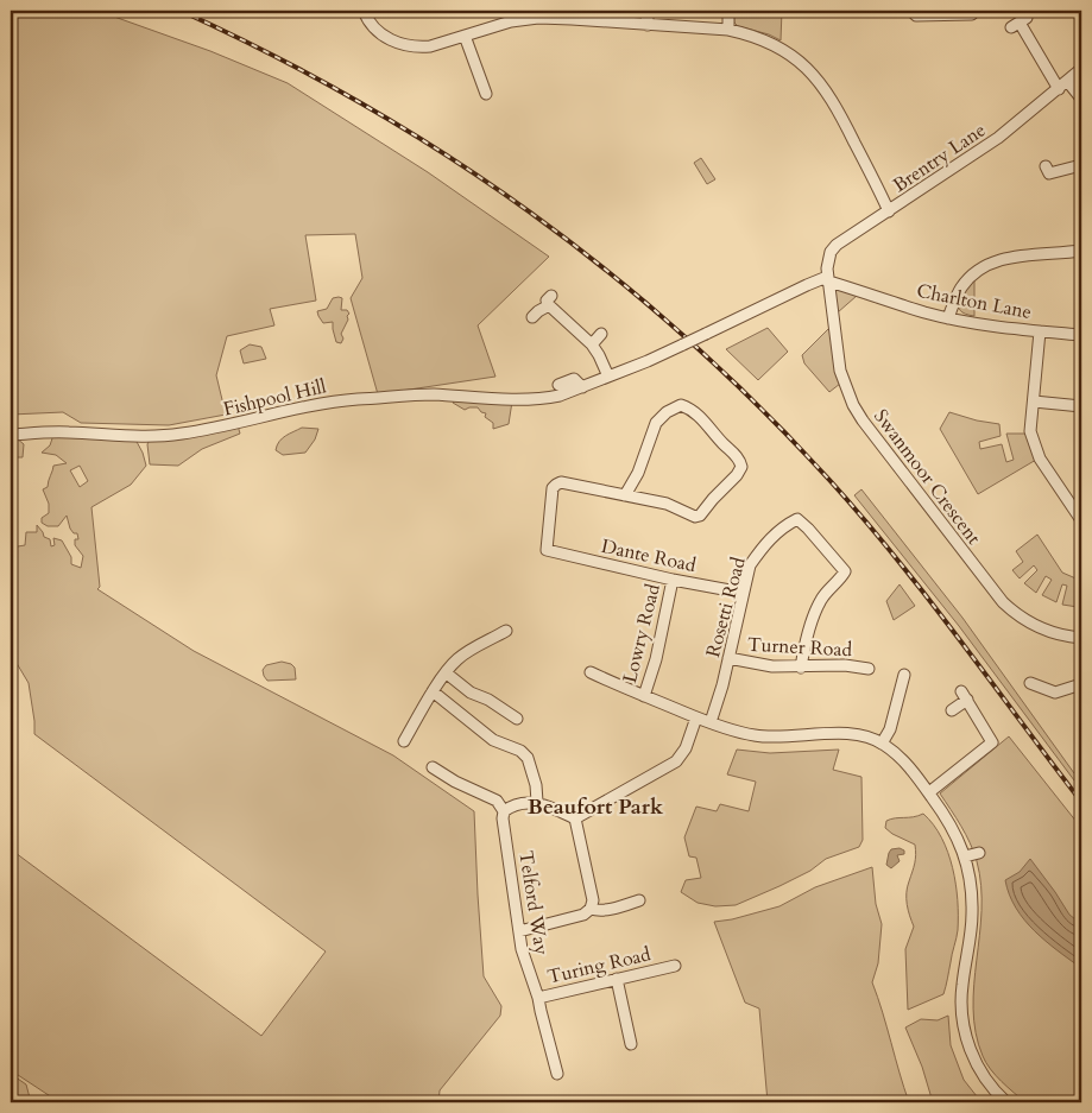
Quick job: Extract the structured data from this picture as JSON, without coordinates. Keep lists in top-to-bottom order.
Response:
{
  "streets": {
    "street": [
      "Brentry Lane",
      "Charlton Lane",
      "Fishpool Hill",
      "Swanmoor Crescent",
      "Dante Road",
      "Rosetti Road",
      "Lowry Road",
      "Turner Road",
      "Telford Way",
      "Turing Road"
    ]
  },
  "crossings": [
    ["Brentry Lane", "Charlton Lane"],
    ["Brentry Lane", "Fishpool Hill"],
    ["Brentry Lane", "Swanmoor Crescent"],
    ["Charlton Lane", "Fishpool Hill"],
    ["Charlton Lane", "Swanmoor Crescent"],
    ["Fishpool Hill", "Swanmoor Crescent"],
    ["Dante Road", "Rosetti Road"],
    ["Dante Road", "Lowry Road"],
    ["Rosetti Road", "Turner Road"],
    ["Telford Way", "Turing Road"]
  ],
  "districts": ["Beaufort Park"]
}
